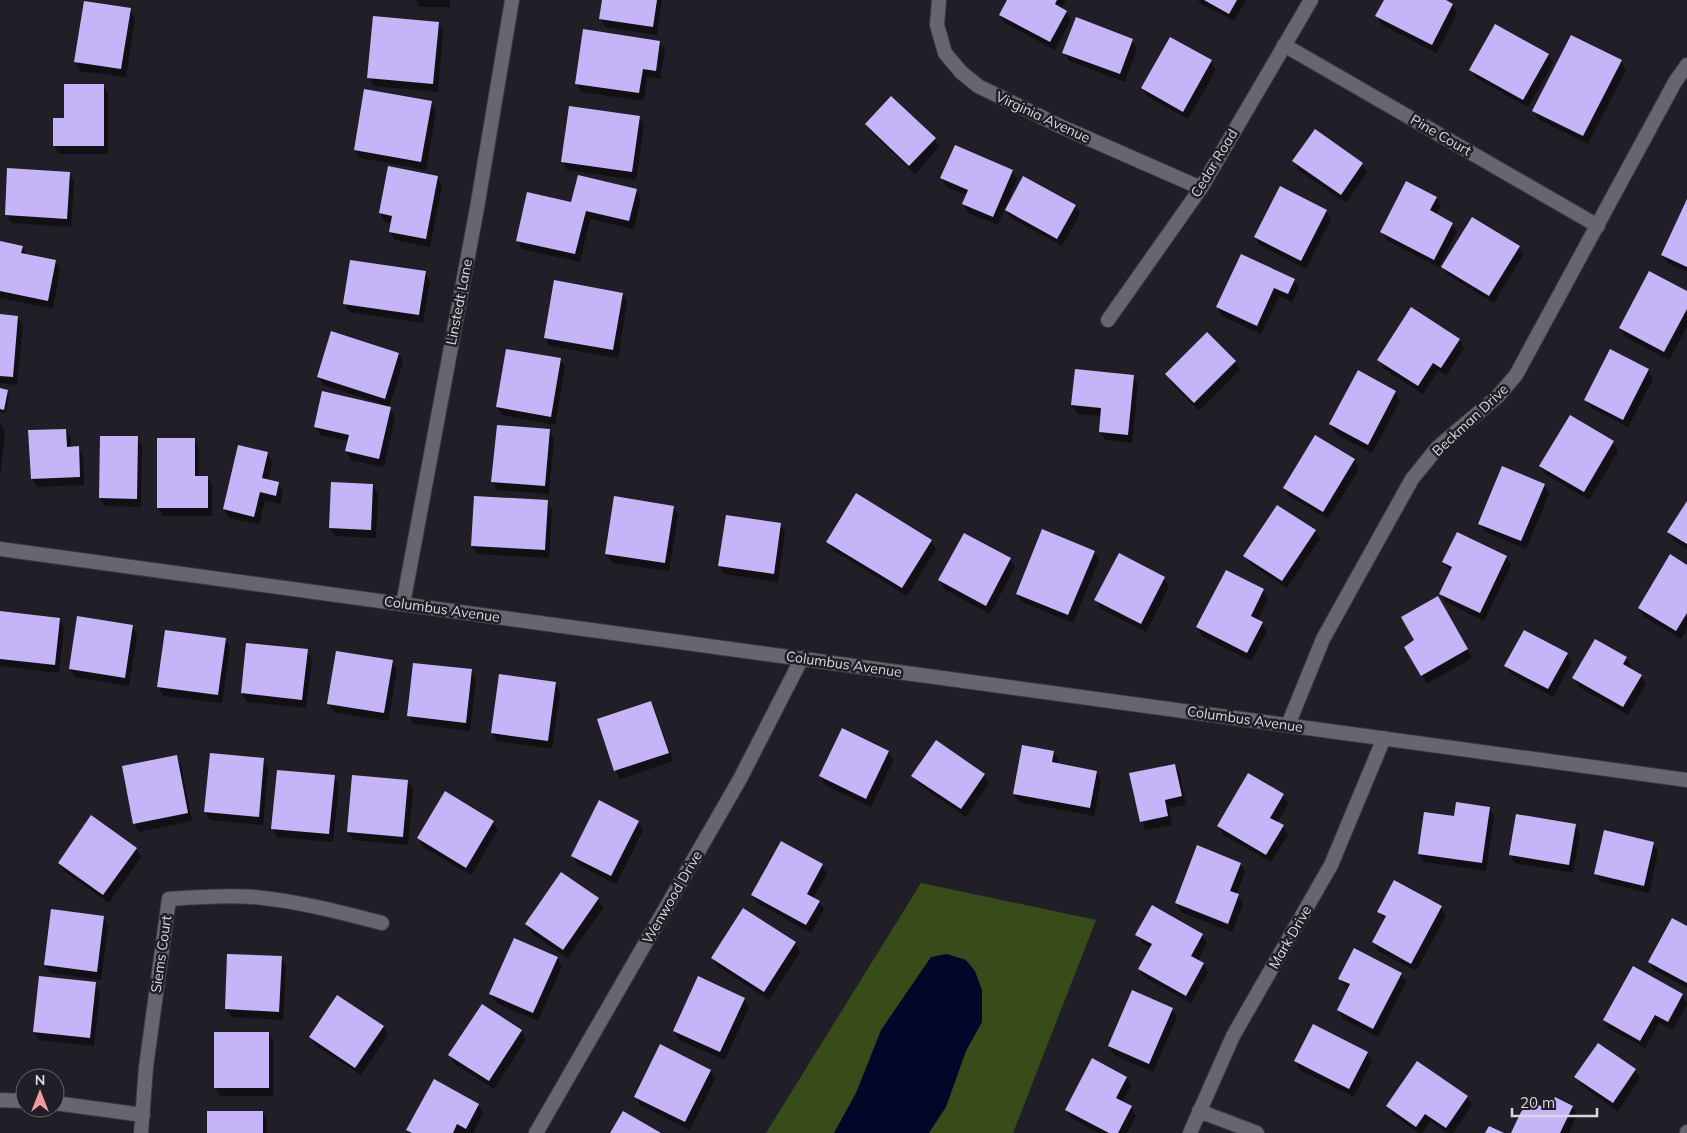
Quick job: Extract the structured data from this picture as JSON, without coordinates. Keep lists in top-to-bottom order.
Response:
{
  "streets": {
    "street": [
      "Virginia Avenue",
      "Pine Court",
      "Cedar Road",
      "Linstedt Lane",
      "Beckman Drive",
      "Columbus Avenue",
      "Wenwood Drive",
      "Mark Drive",
      "Siems Court"
    ]
  },
  "crossings": [
    ["Virginia Avenue", "Cedar Road"],
    ["Pine Court", "Cedar Road"],
    ["Pine Court", "Beckman Drive"],
    ["Linstedt Lane", "Columbus Avenue"],
    ["Beckman Drive", "Columbus Avenue"],
    ["Columbus Avenue", "Wenwood Drive"],
    ["Columbus Avenue", "Mark Drive"]
  ],
  "scale_bar": "20 m",
  "north": "top"
}
